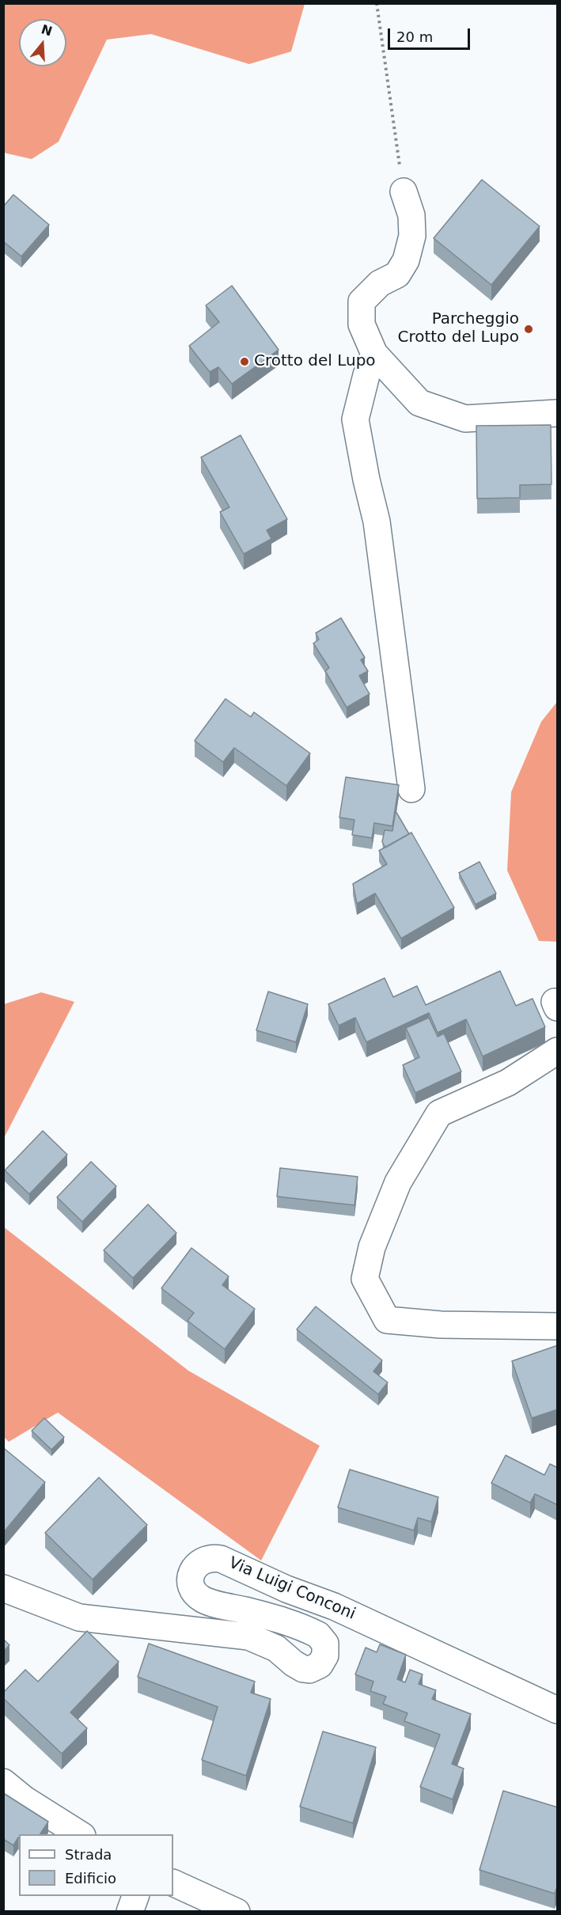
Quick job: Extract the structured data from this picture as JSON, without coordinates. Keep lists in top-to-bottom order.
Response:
{
  "streets": {
    "street": ["Via Luigi Conconi"]
  },
  "places": ["Parcheggio Crotto del Lupo", "Crotto del Lupo"],
  "legend": ["Strada", "Edificio"],
  "scale_bar": "20 m",
  "north": "top"
}
